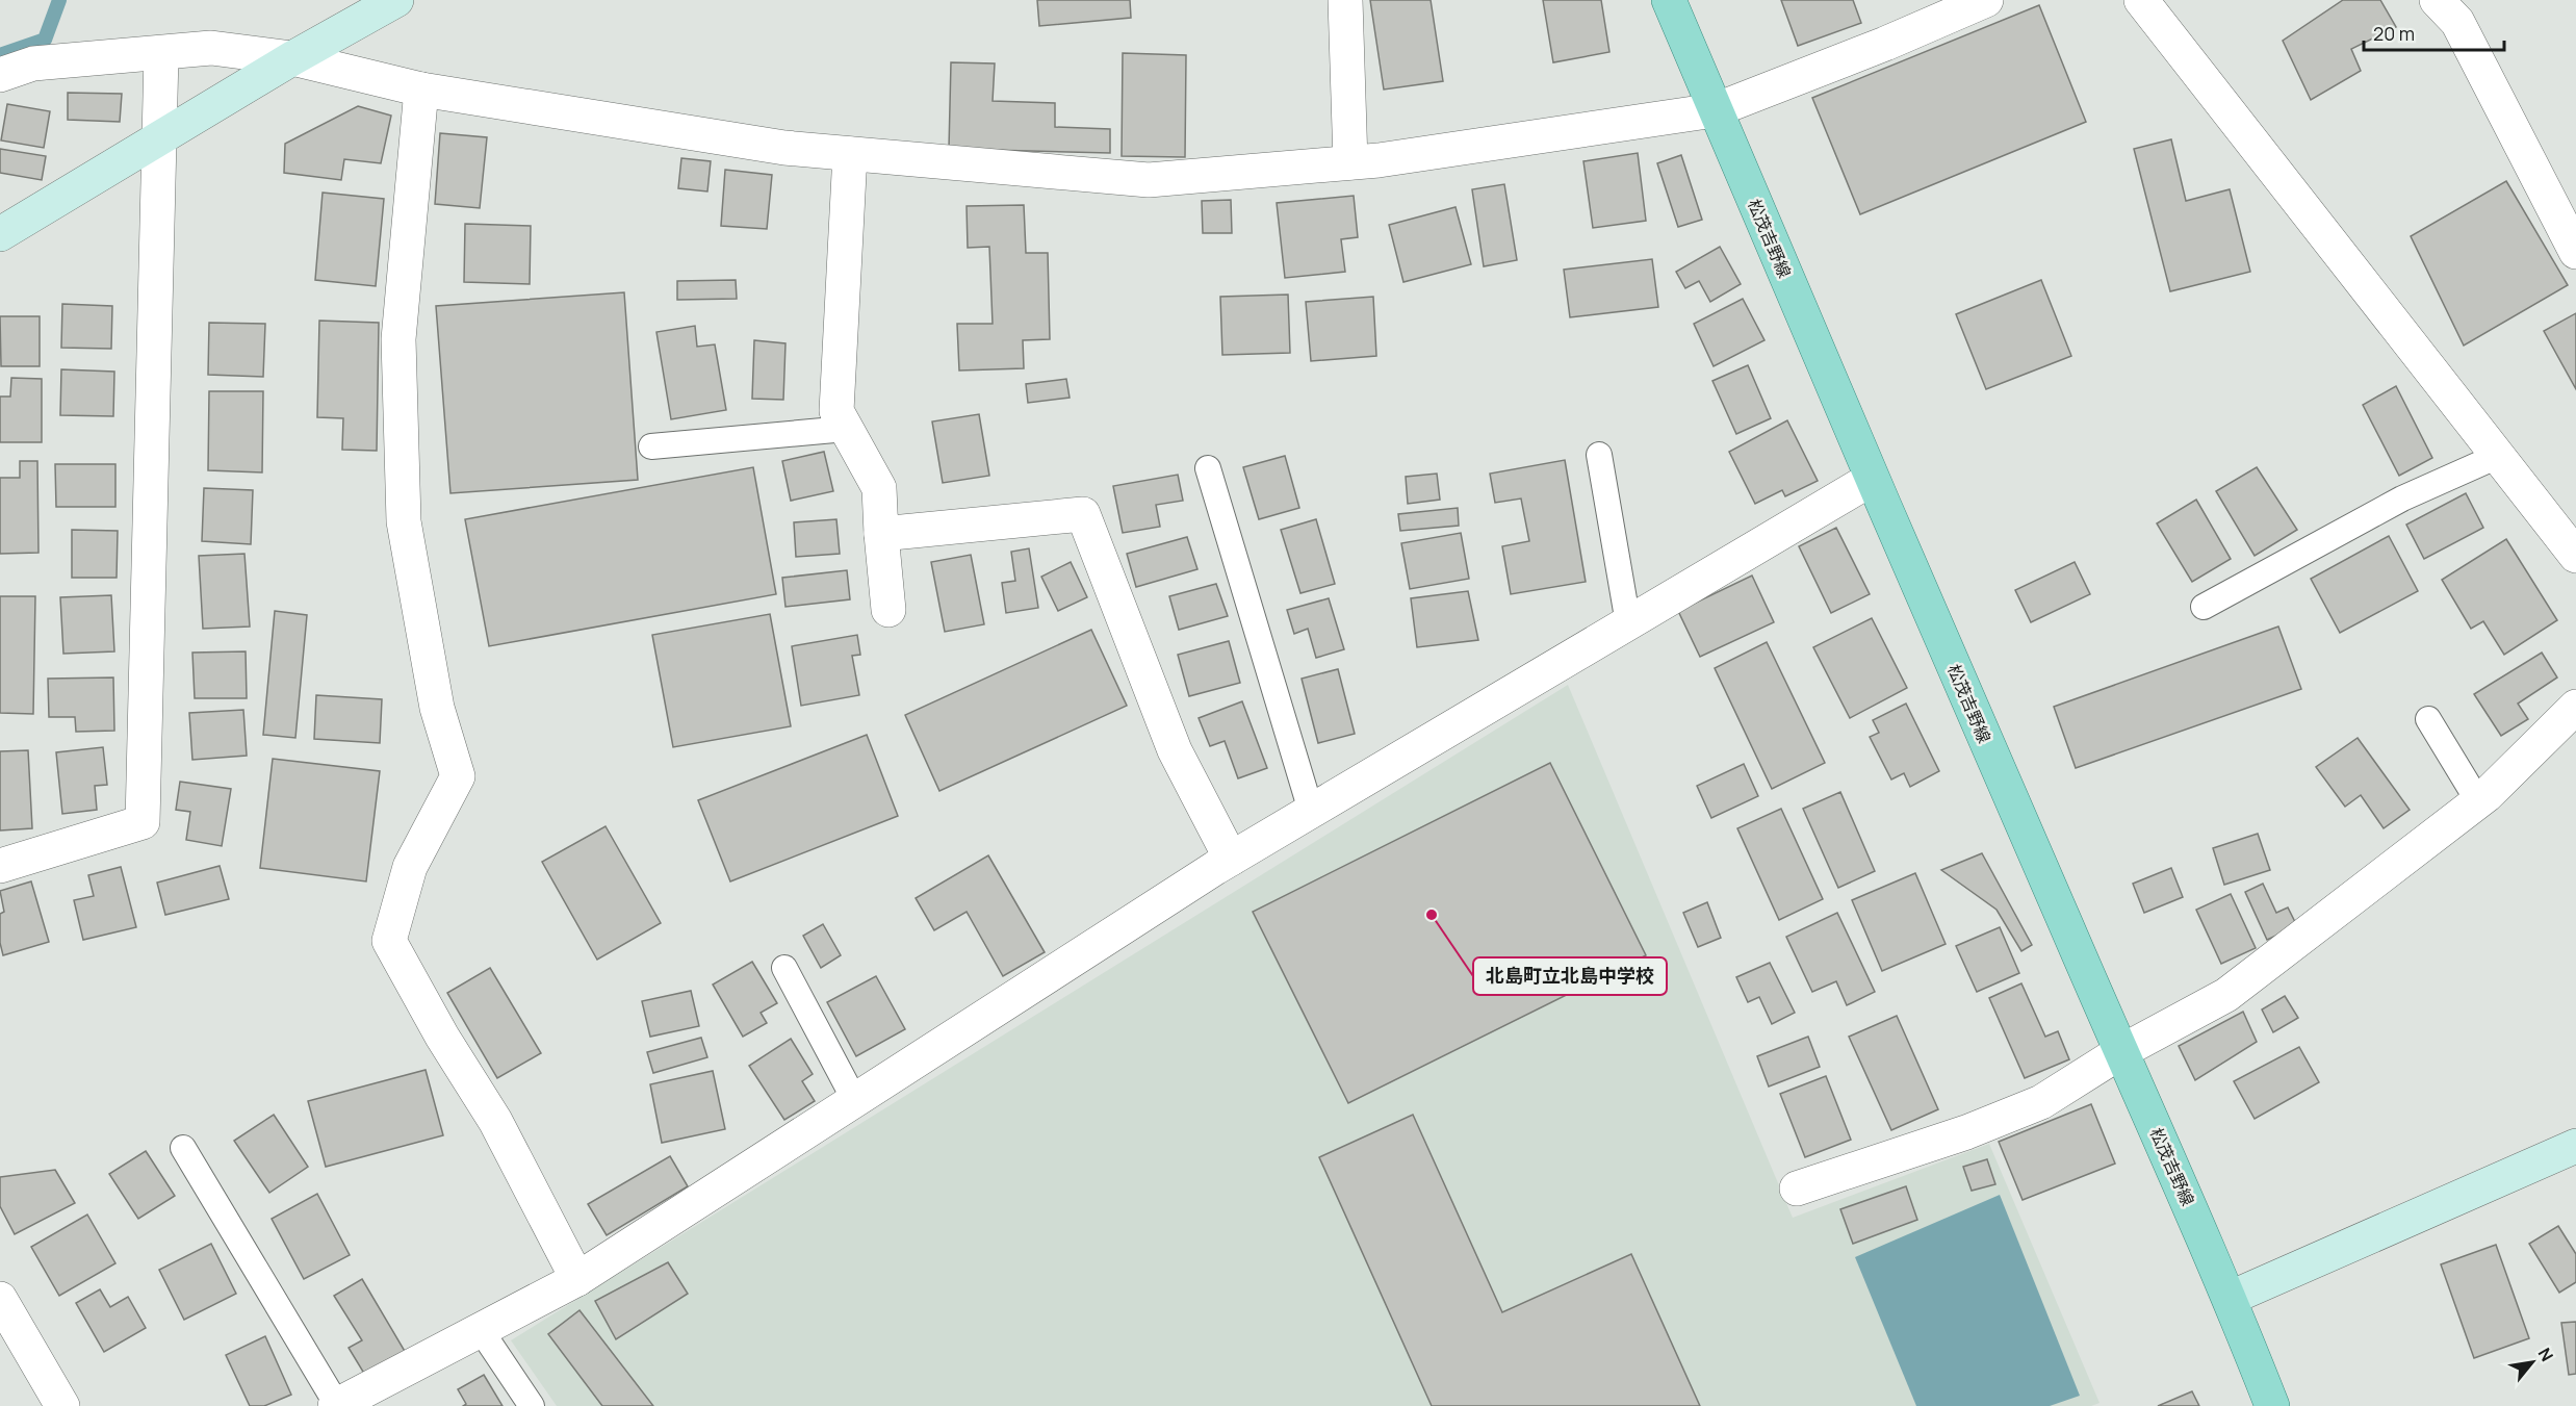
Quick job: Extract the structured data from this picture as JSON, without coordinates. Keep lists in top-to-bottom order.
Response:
{
  "streets": {
    "main road": ["松茂吉野線"]
  },
  "places": ["北島町立北島中学校"],
  "scale_bar": "20 m",
  "north": "top right"
}
